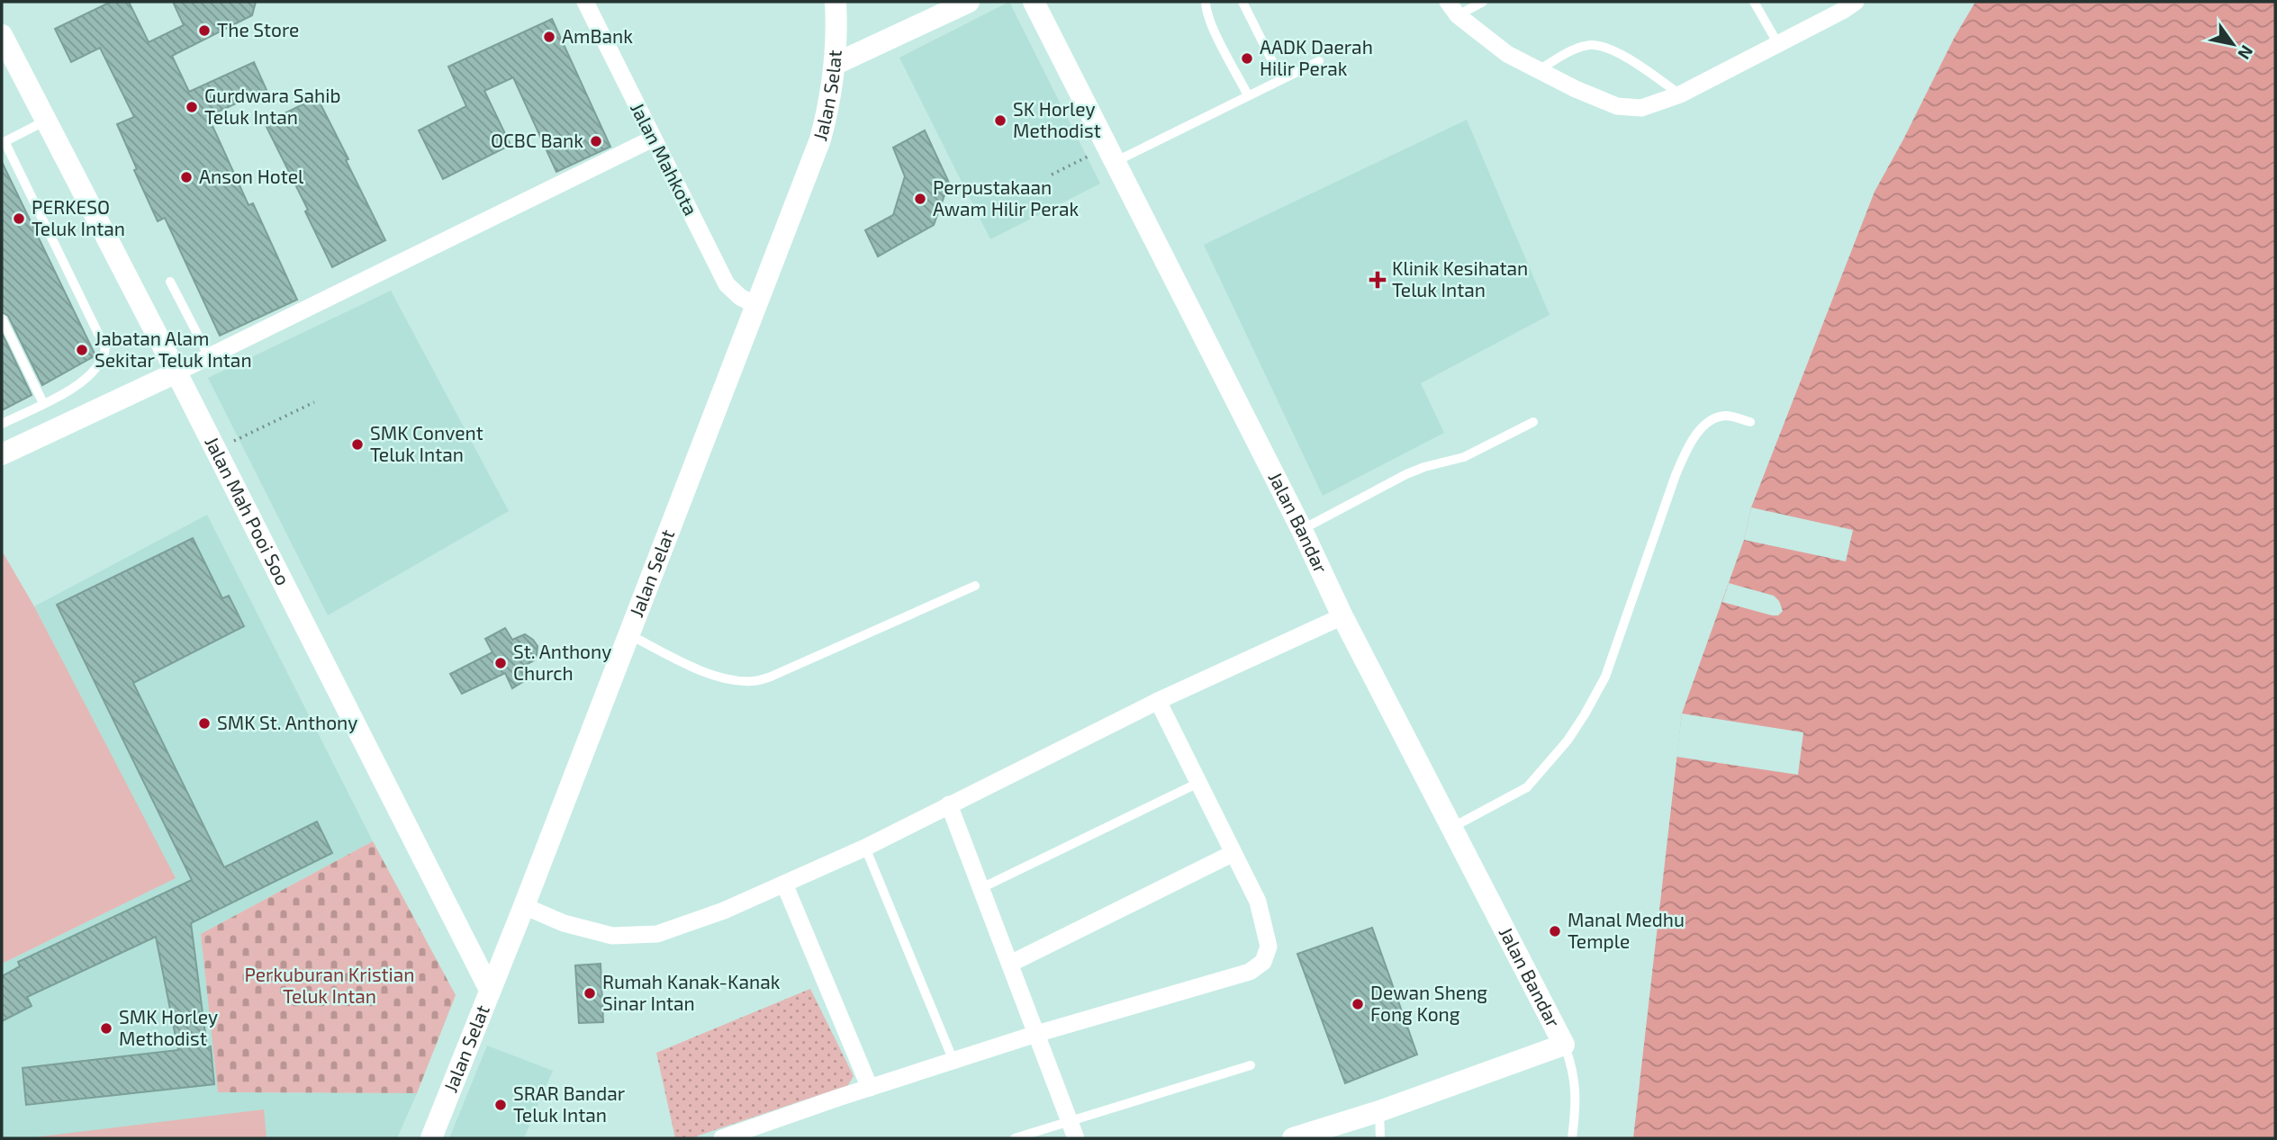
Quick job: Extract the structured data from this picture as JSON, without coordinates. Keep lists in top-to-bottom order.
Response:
{
  "streets": {
    "street": [
      "Jalan Selat",
      "Jalan Mahkota",
      "Jalan Mah Pooi Soo",
      "Jalan Bandar"
    ]
  },
  "crossings": [
    ["Jalan Selat", "Jalan Mahkota"],
    ["Jalan Selat", "Jalan Mah Pooi Soo"]
  ],
  "parks": ["Perkuburan Kristian Teluk Intan"],
  "places": {
    "other": [
      "The Store",
      "AmBank",
      "AADK Daerah Hilir Perak",
      "Gurdwara Sahib Teluk Intan",
      "SK Horley Methodist",
      "OCBC Bank",
      "Anson Hotel",
      "Perpustakaan Awam Hilir Perak",
      "PERKESO Teluk Intan",
      "Jabatan Alam Sekitar Teluk Intan",
      "SMK Convent Teluk Intan",
      "St. Anthony Church",
      "SMK St. Anthony",
      "Manal Medhu Temple",
      "Rumah Kanak-Kanak Sinar Intan",
      "Dewan Sheng Fong Kong",
      "SMK Horley Methodist",
      "SRAR Bandar Teluk Intan"
    ],
    "health": ["Klinik Kesihatan Teluk Intan"]
  },
  "north": "bottom right"
}
